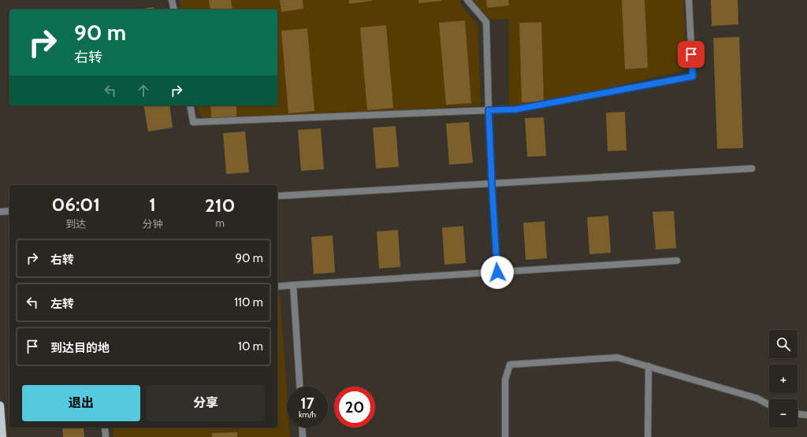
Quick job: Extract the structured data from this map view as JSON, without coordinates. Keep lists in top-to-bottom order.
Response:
{
  "page": {
    "turn": ["90 m", "右转"],
    "eta": [
      "06:01",
      "到达",
      "1",
      "分钟",
      "210",
      "m"
    ],
    "list": [
      {
        "name": "右转",
        "value": "90 m"
      },
      {
        "name": "左转",
        "value": "110 m"
      },
      {
        "name": "到达目的地",
        "value": "10 m"
      }
    ],
    "map_buttons": ["+", "−"],
    "buttons": ["退出", "分享"],
    "speed": "17 km/h",
    "limit": "20"
  }
}
